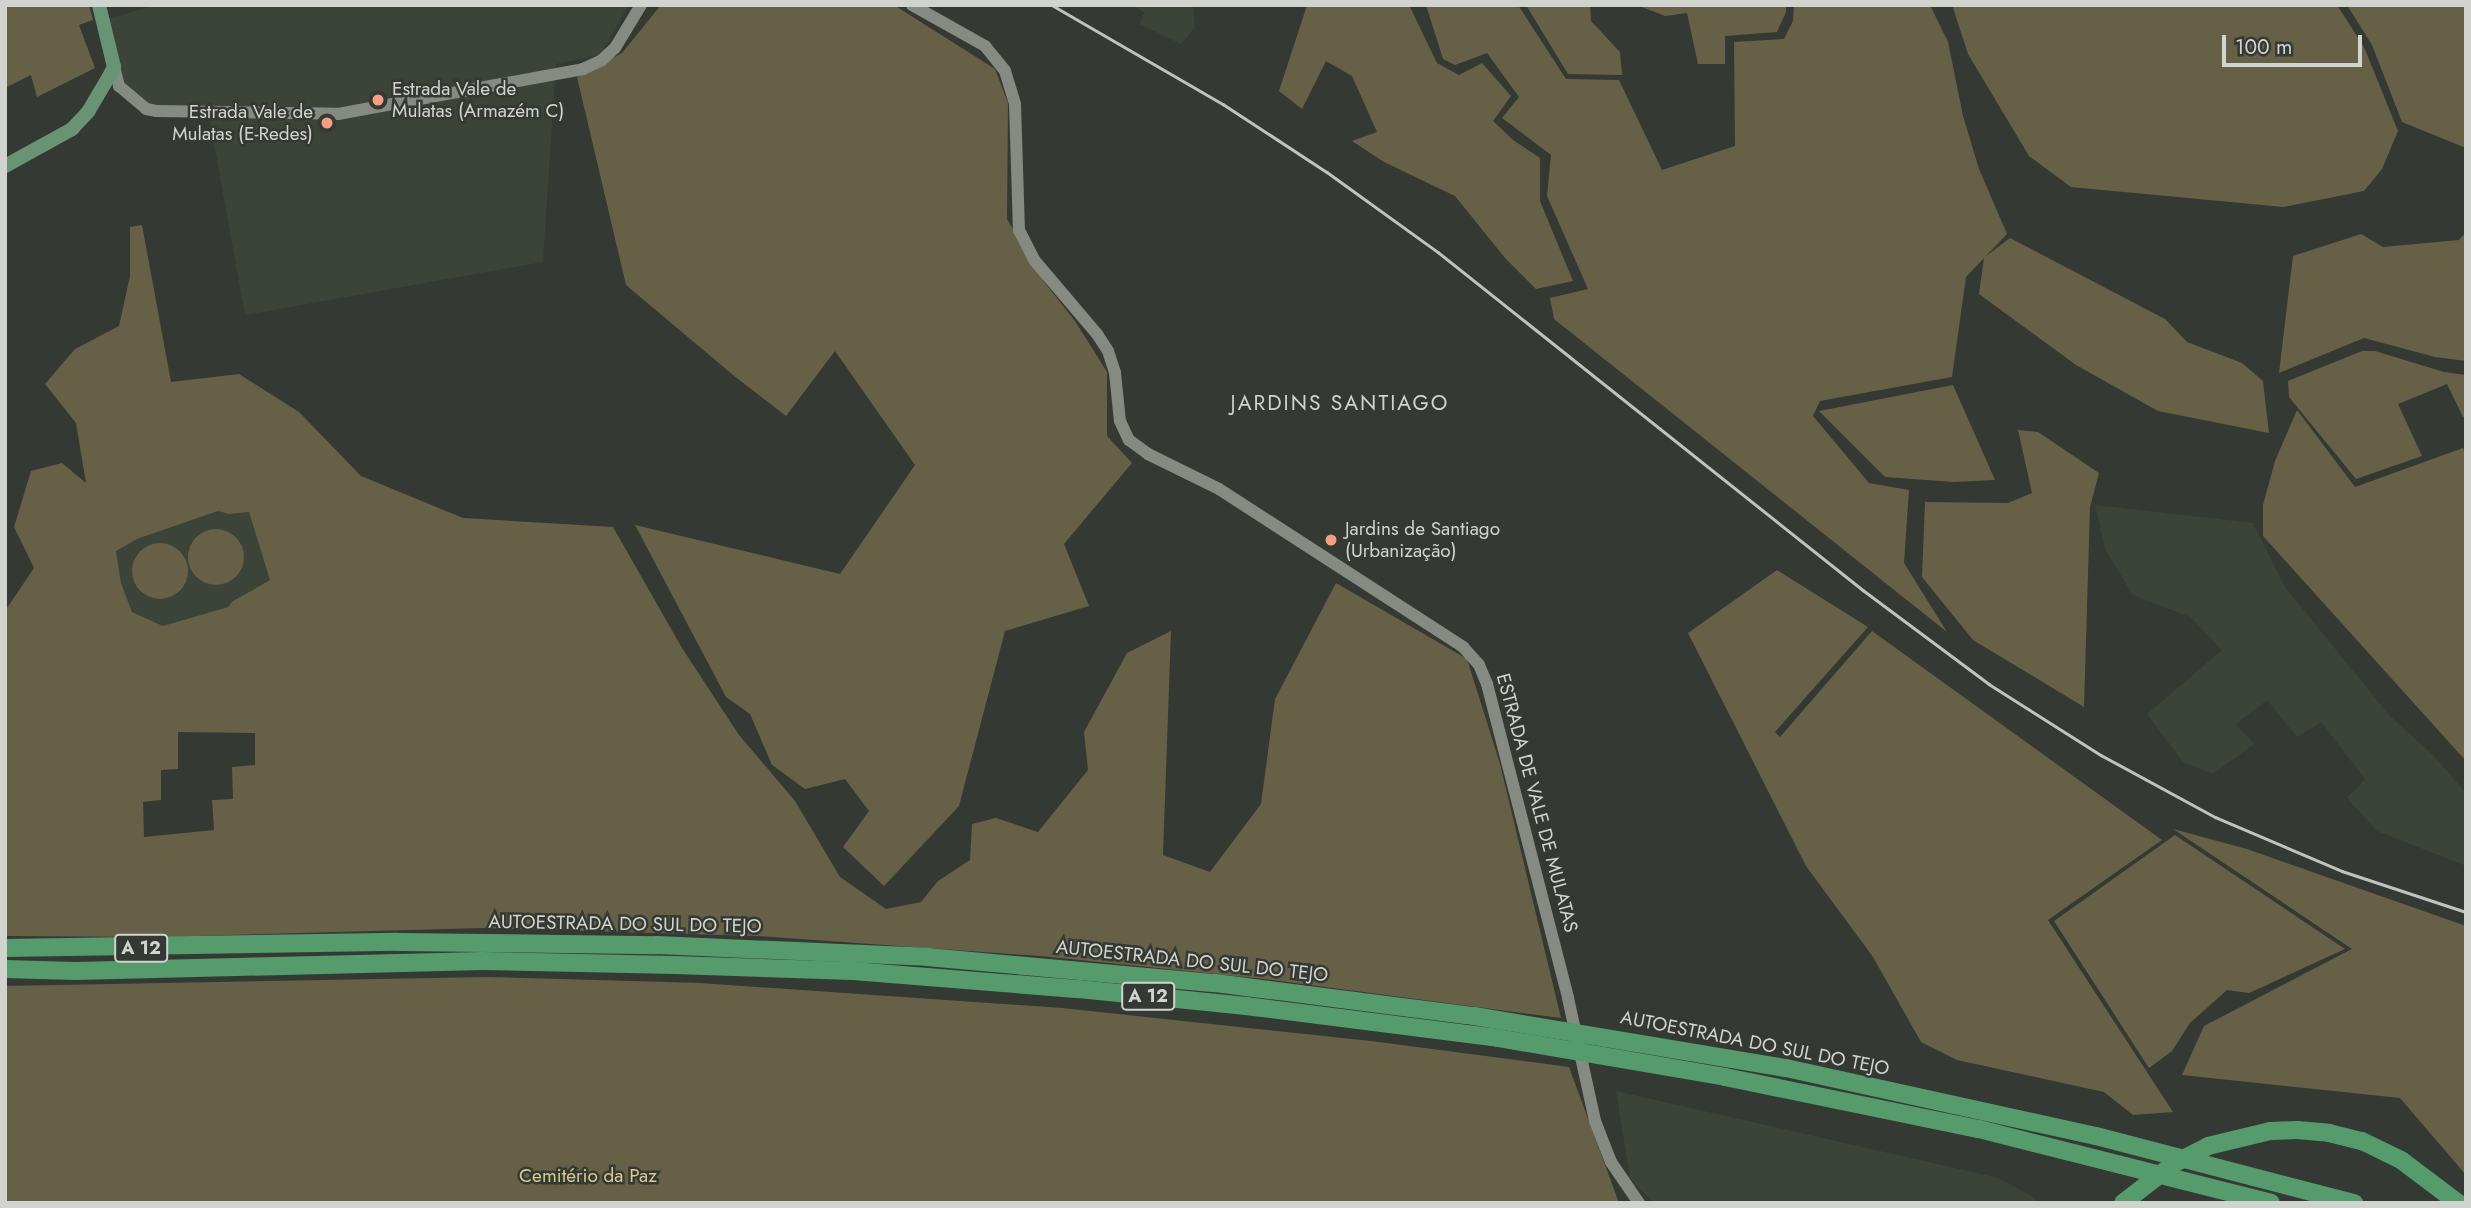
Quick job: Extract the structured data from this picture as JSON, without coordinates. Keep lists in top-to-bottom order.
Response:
{
  "streets": {
    "highway": ["AUTOESTRADA DO SUL DO TEJO", "A 12"],
    "street": ["ESTRADA DE VALE DE MULATAS"]
  },
  "districts": ["JARDINS SANTIAGO"],
  "parks": ["Cemitério da Paz"],
  "places": ["Estrada Vale de Mulatas (Armazém C)", "Estrada Vale de Mulatas (E-Redes)", "Jardins de Santiago (Urbanização)"],
  "scale_bar": "100 m"
}
